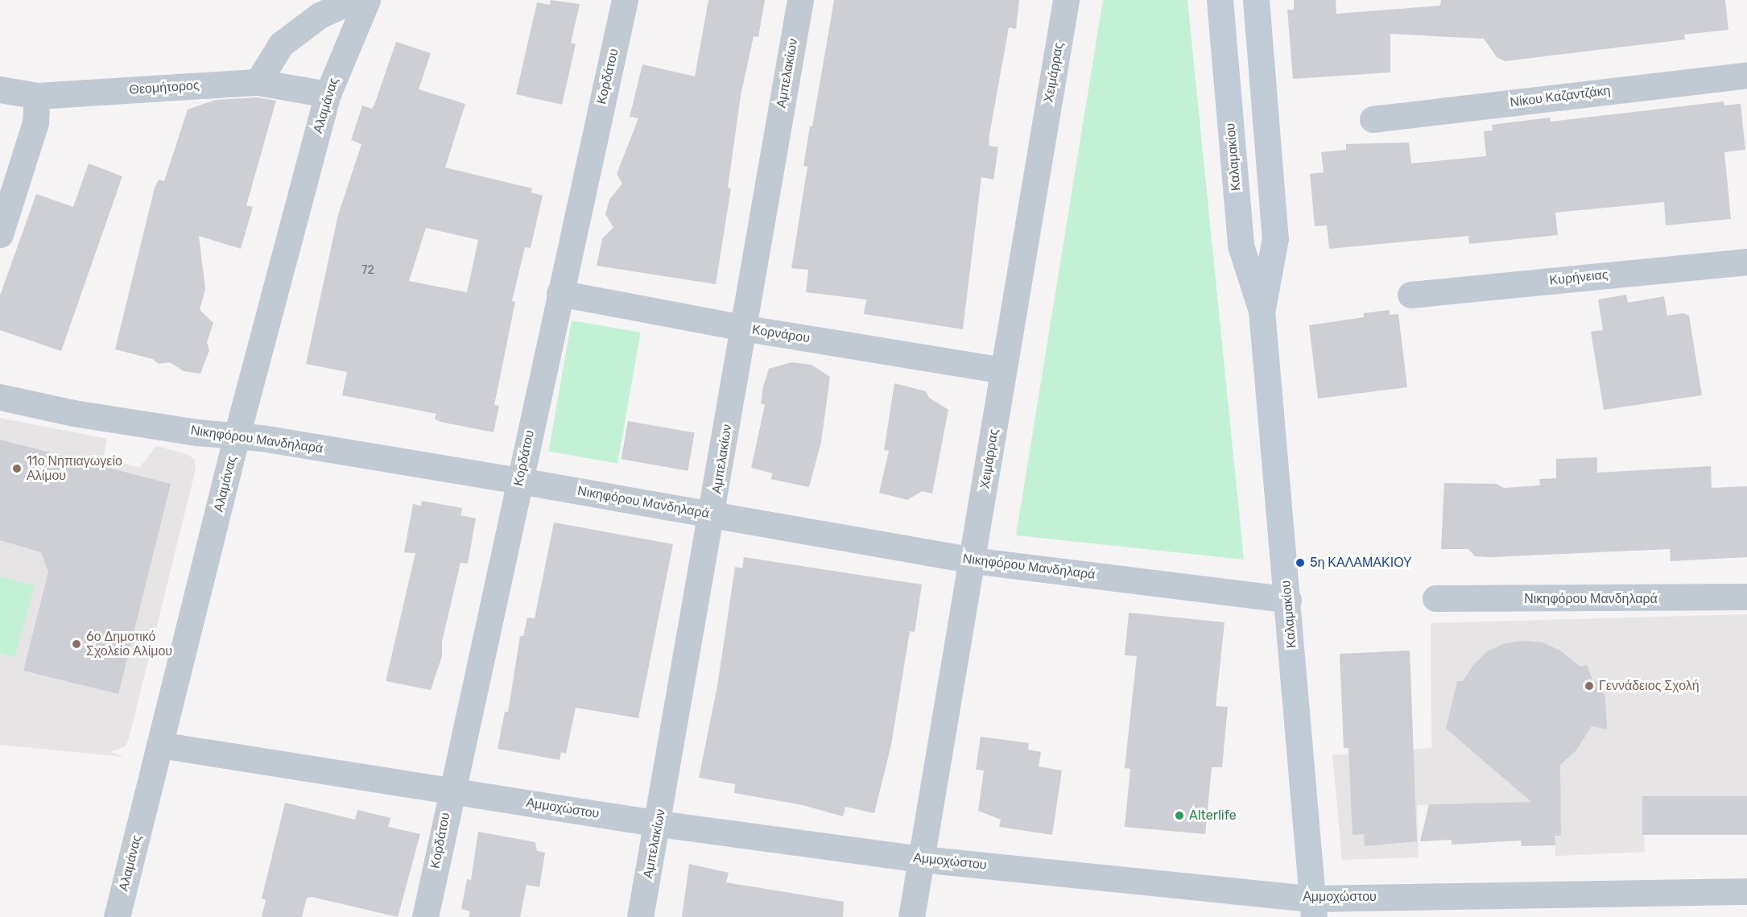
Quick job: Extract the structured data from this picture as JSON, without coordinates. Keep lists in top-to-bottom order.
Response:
{
  "streets": {
    "main road": ["Καλαμακίου"],
    "street": [
      "Χειμάρρας",
      "Αμπελακίων",
      "Κορδάτου",
      "Θεομήτορος",
      "Νίκου Καζαντζάκη",
      "Αλαμάνας",
      "Κυρήνειας",
      "Κορνάρου",
      "Νικηφόρου Μανδηλαρά",
      "Αμμοχώστου"
    ]
  },
  "crossings": [
    ["Χειμάρρας", "Κορνάρου"],
    ["Χειμάρρας", "Νικηφόρου Μανδηλαρά"],
    ["Χειμάρρας", "Αμμοχώστου"],
    ["Αμπελακίων", "Κορνάρου"],
    ["Αμπελακίων", "Νικηφόρου Μανδηλαρά"],
    ["Αμπελακίων", "Αμμοχώστου"],
    ["Κορδάτου", "Κορνάρου"],
    ["Κορδάτου", "Νικηφόρου Μανδηλαρά"],
    ["Κορδάτου", "Αμμοχώστου"],
    ["Θεομήτορος", "Αλαμάνας"],
    ["Αλαμάνας", "Νικηφόρου Μανδηλαρά"],
    ["Αλαμάνας", "Αμμοχώστου"],
    ["Καλαμακίου", "Νικηφόρου Μανδηλαρά"],
    ["Καλαμακίου", "Αμμοχώστου"]
  ],
  "places": [
    "11ο Νηπιαγωγείο Αλίμου",
    "5η ΚΑΛΑΜΑΚΙΟΥ",
    "6ο Δημοτικό Σχολείο Αλίμου",
    "Γεννάδειος Σχολή",
    "Alterlife"
  ],
  "house_numbers": ["72"]
}
